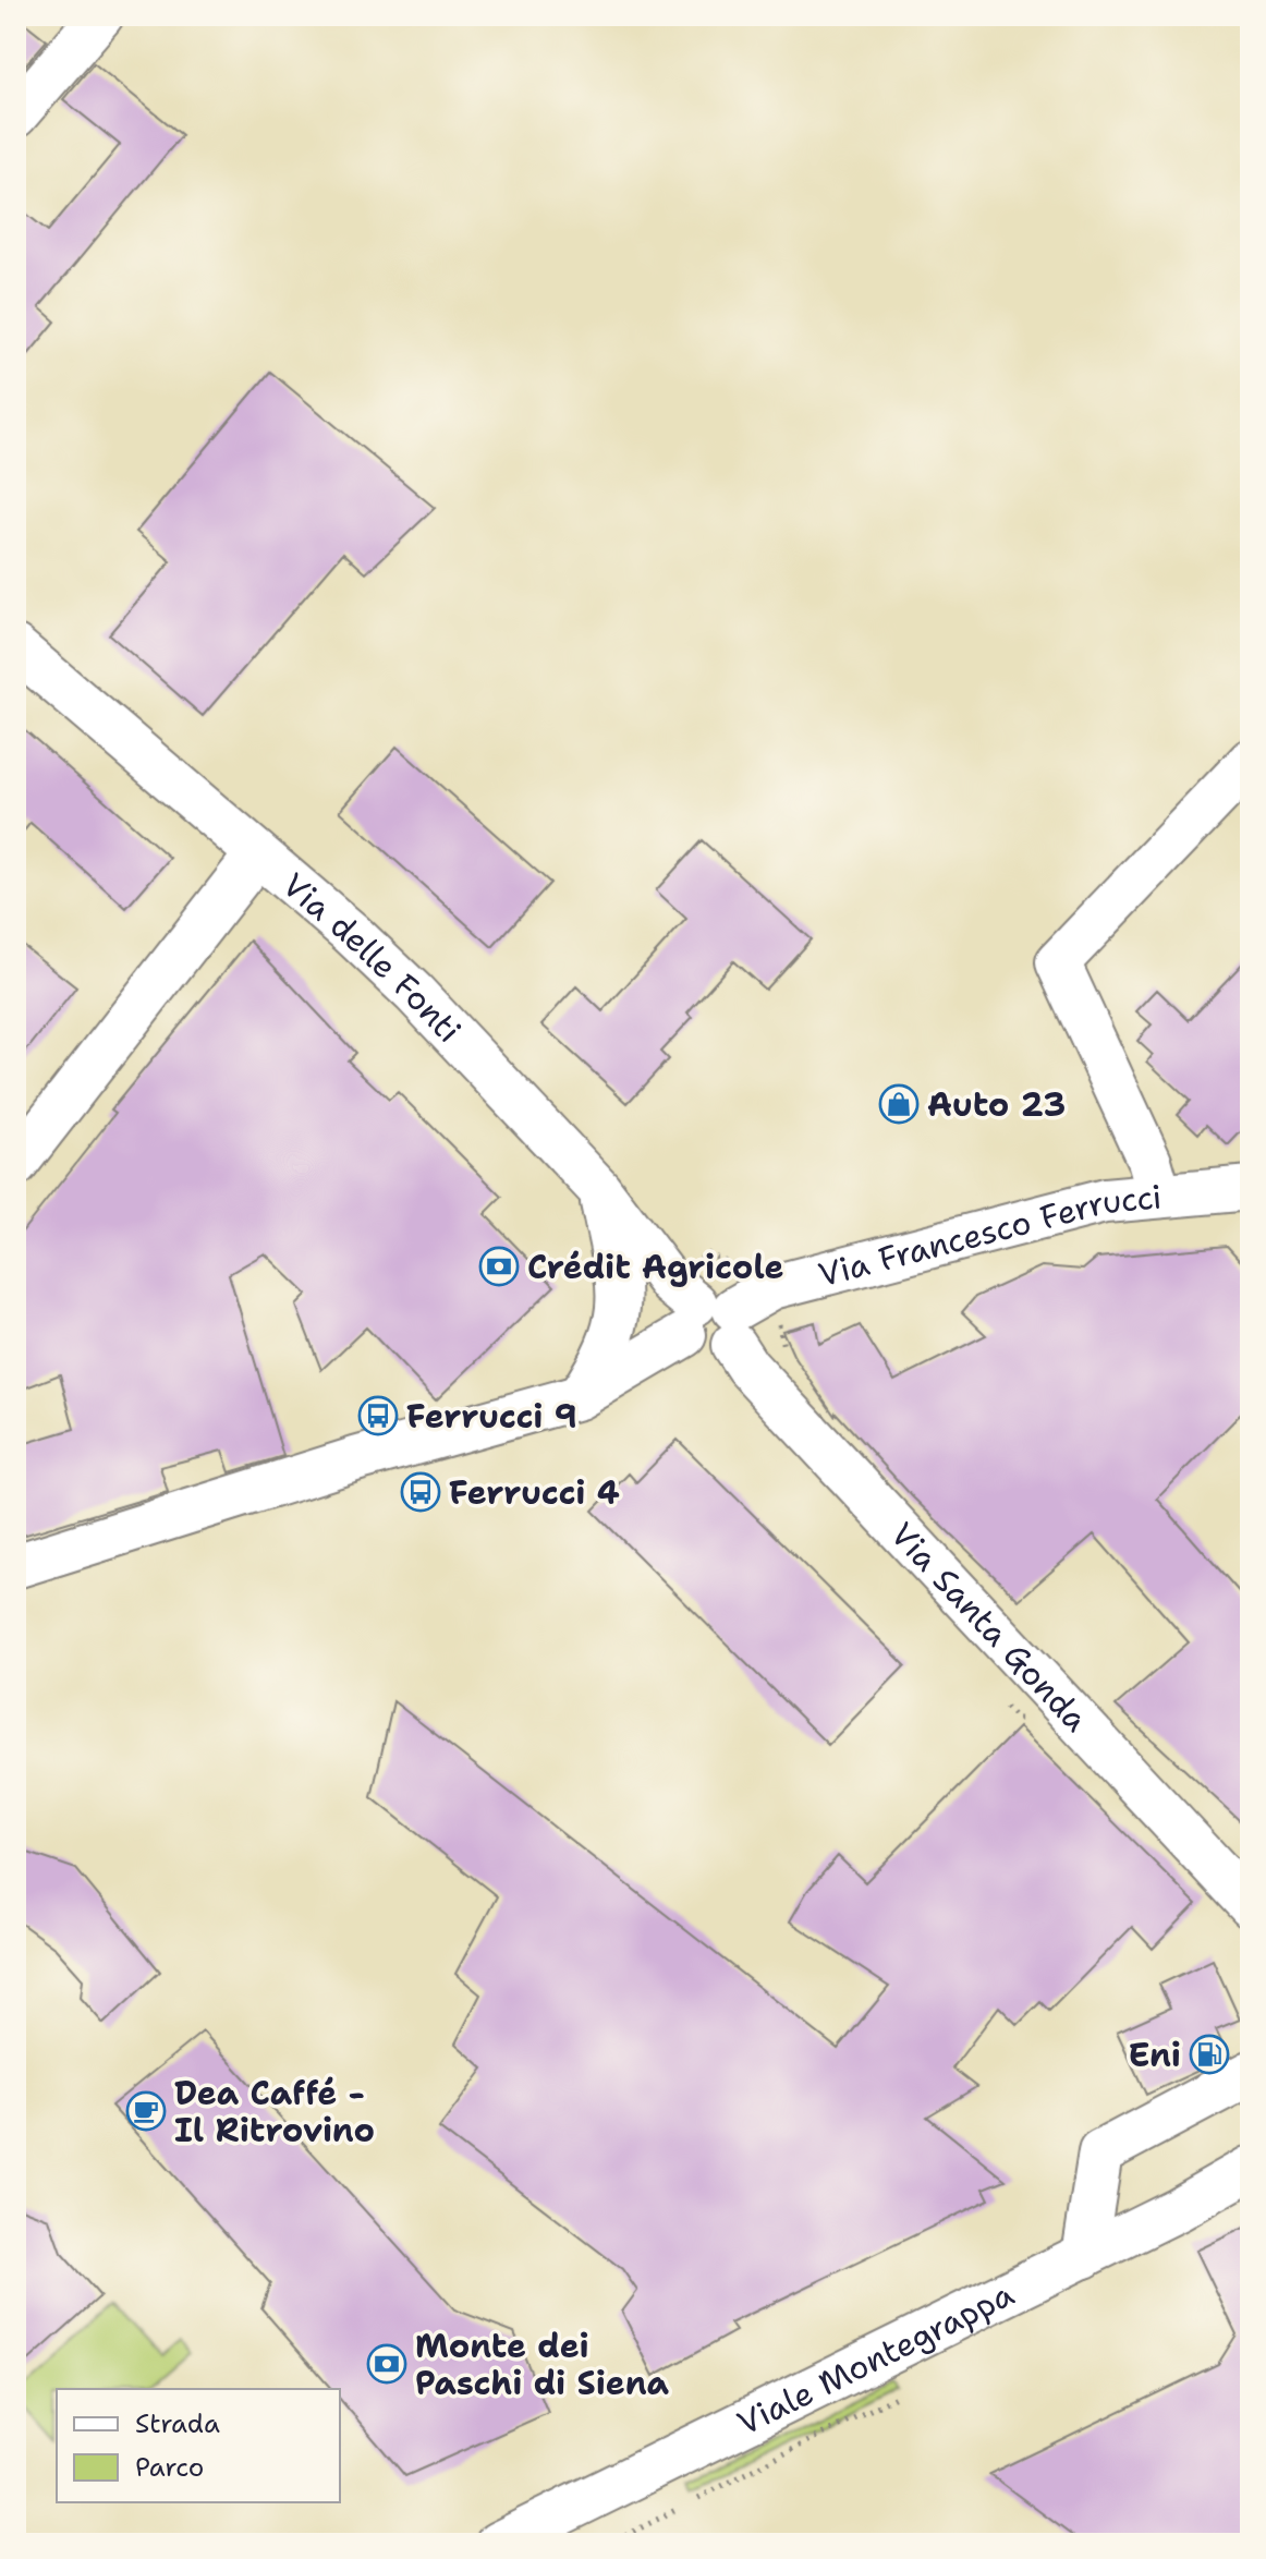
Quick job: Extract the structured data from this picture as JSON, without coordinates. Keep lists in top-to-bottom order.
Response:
{
  "streets": {
    "street": [
      "Via delle Fonti",
      "Via Francesco Ferrucci",
      "Via Santa Gonda",
      "Viale Montegrappa"
    ]
  },
  "crossings": [
    ["Via delle Fonti", "Via Francesco Ferrucci"],
    ["Via delle Fonti", "Via Santa Gonda"],
    ["Via Francesco Ferrucci", "Via Santa Gonda"]
  ],
  "places": {
    "shop": ["Auto 23"],
    "bank": ["Crédit Agricole", "Monte dei Paschi di Siena"],
    "bus stop": ["Ferrucci 9", "Ferrucci 4"],
    "fuel station": ["Eni"],
    "cafe": ["Dea Caffé - Il Ritrovino"]
  },
  "legend": ["Strada", "Parco"]
}
